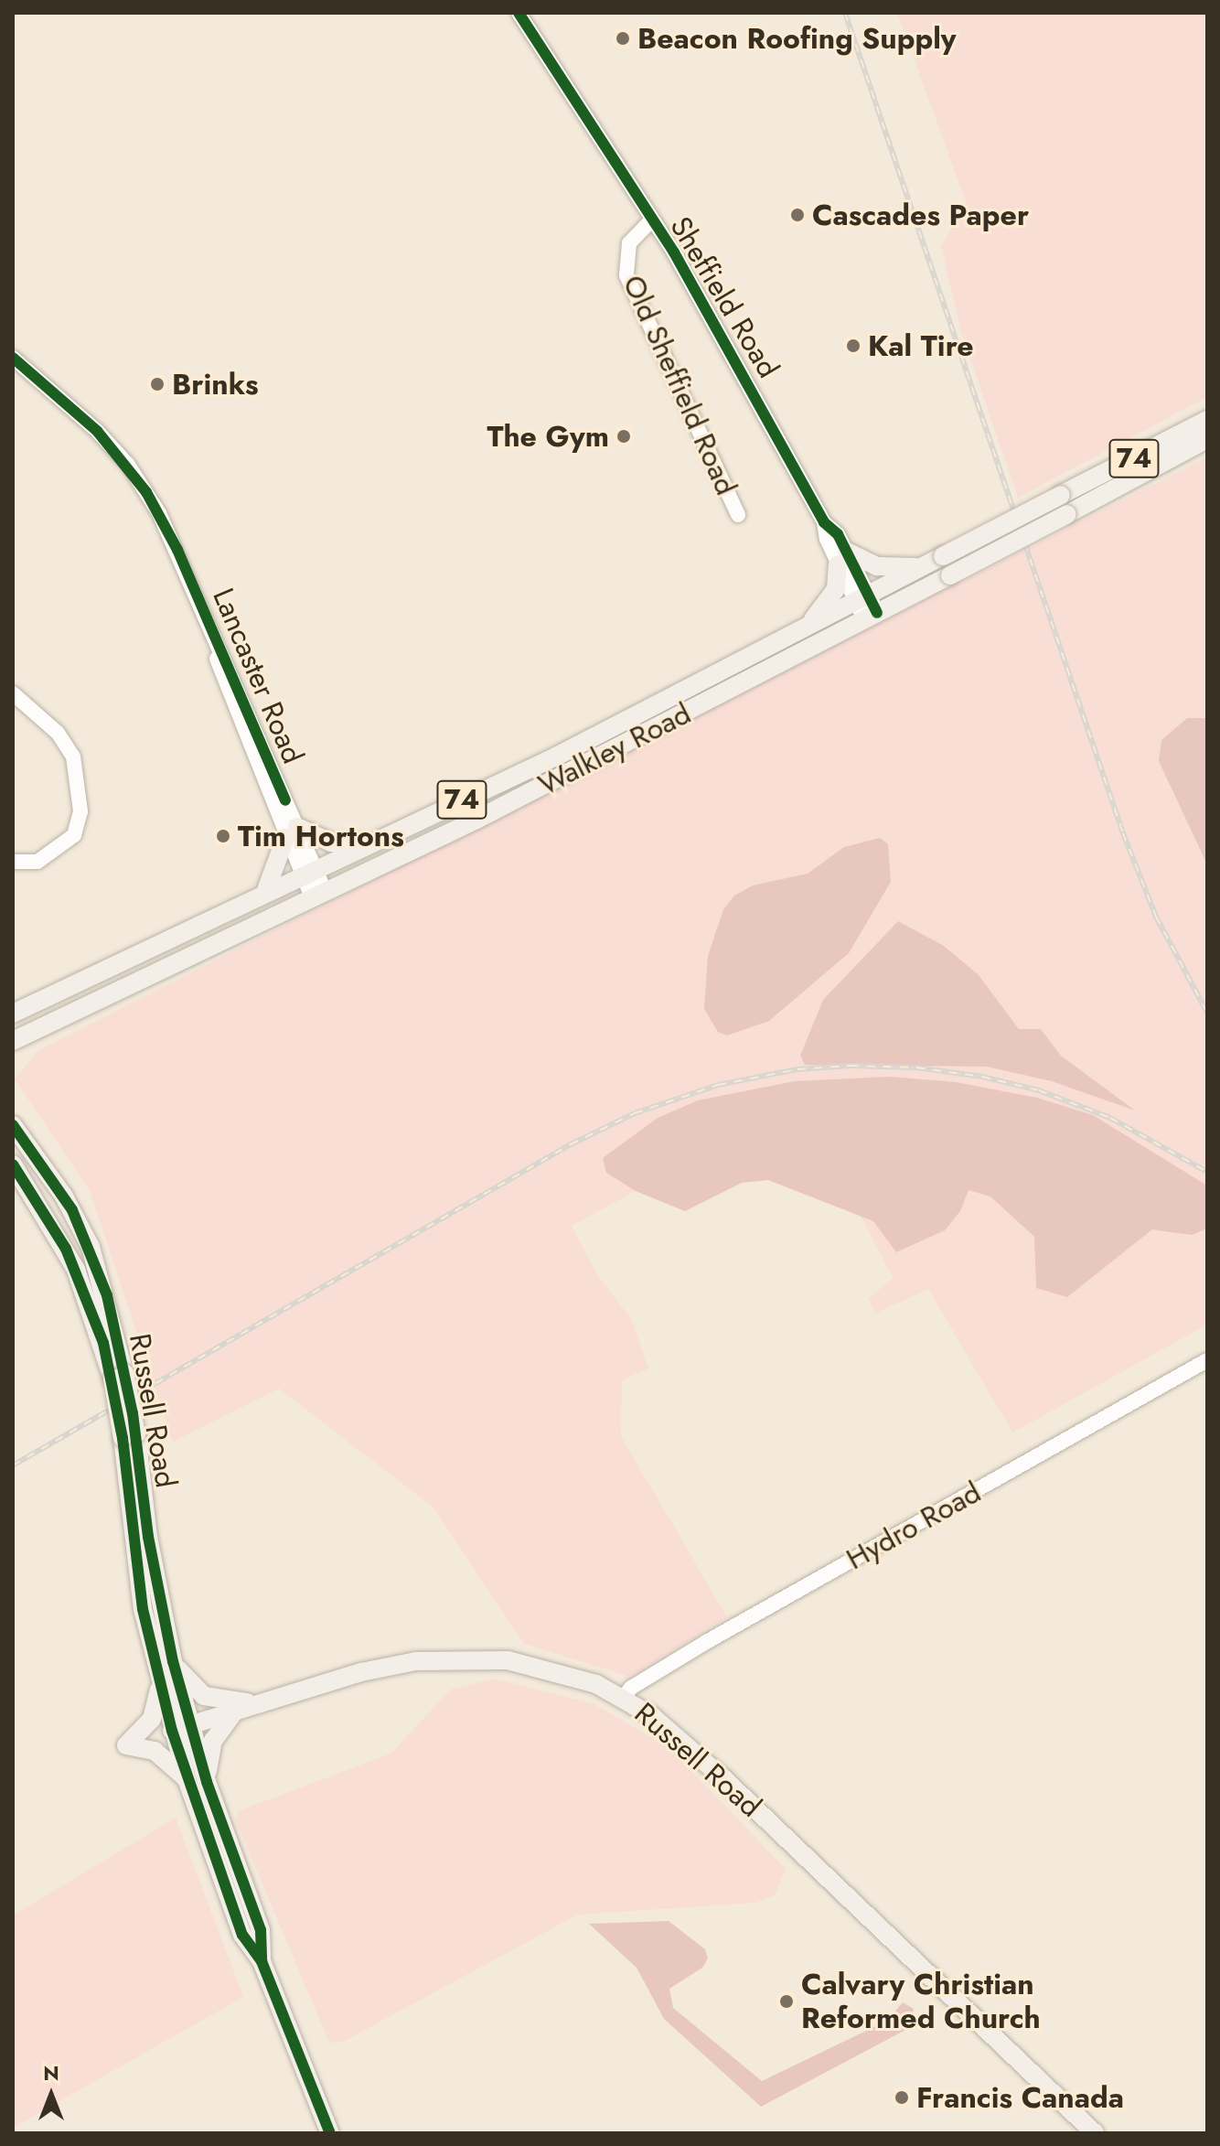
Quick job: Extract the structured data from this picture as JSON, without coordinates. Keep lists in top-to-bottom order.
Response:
{
  "streets": {
    "main road": ["74", "Walkley Road", "Russell Road"],
    "street": [
      "Sheffield Road",
      "Old Sheffield Road",
      "Lancaster Road",
      "Hydro Road"
    ]
  },
  "crossings": [
    ["Sheffield Road", "Old Sheffield Road"],
    ["Sheffield Road", "Walkley Road"],
    ["Lancaster Road", "Walkley Road"],
    ["Russell Road", "Hydro Road"]
  ],
  "places": [
    "Beacon Roofing Supply",
    "Cascades Paper",
    "Kal Tire",
    "Brinks",
    "The Gym",
    "Tim Hortons",
    "Calvary Christian Reformed Church",
    "Francis Canada"
  ],
  "north": "top"
}
